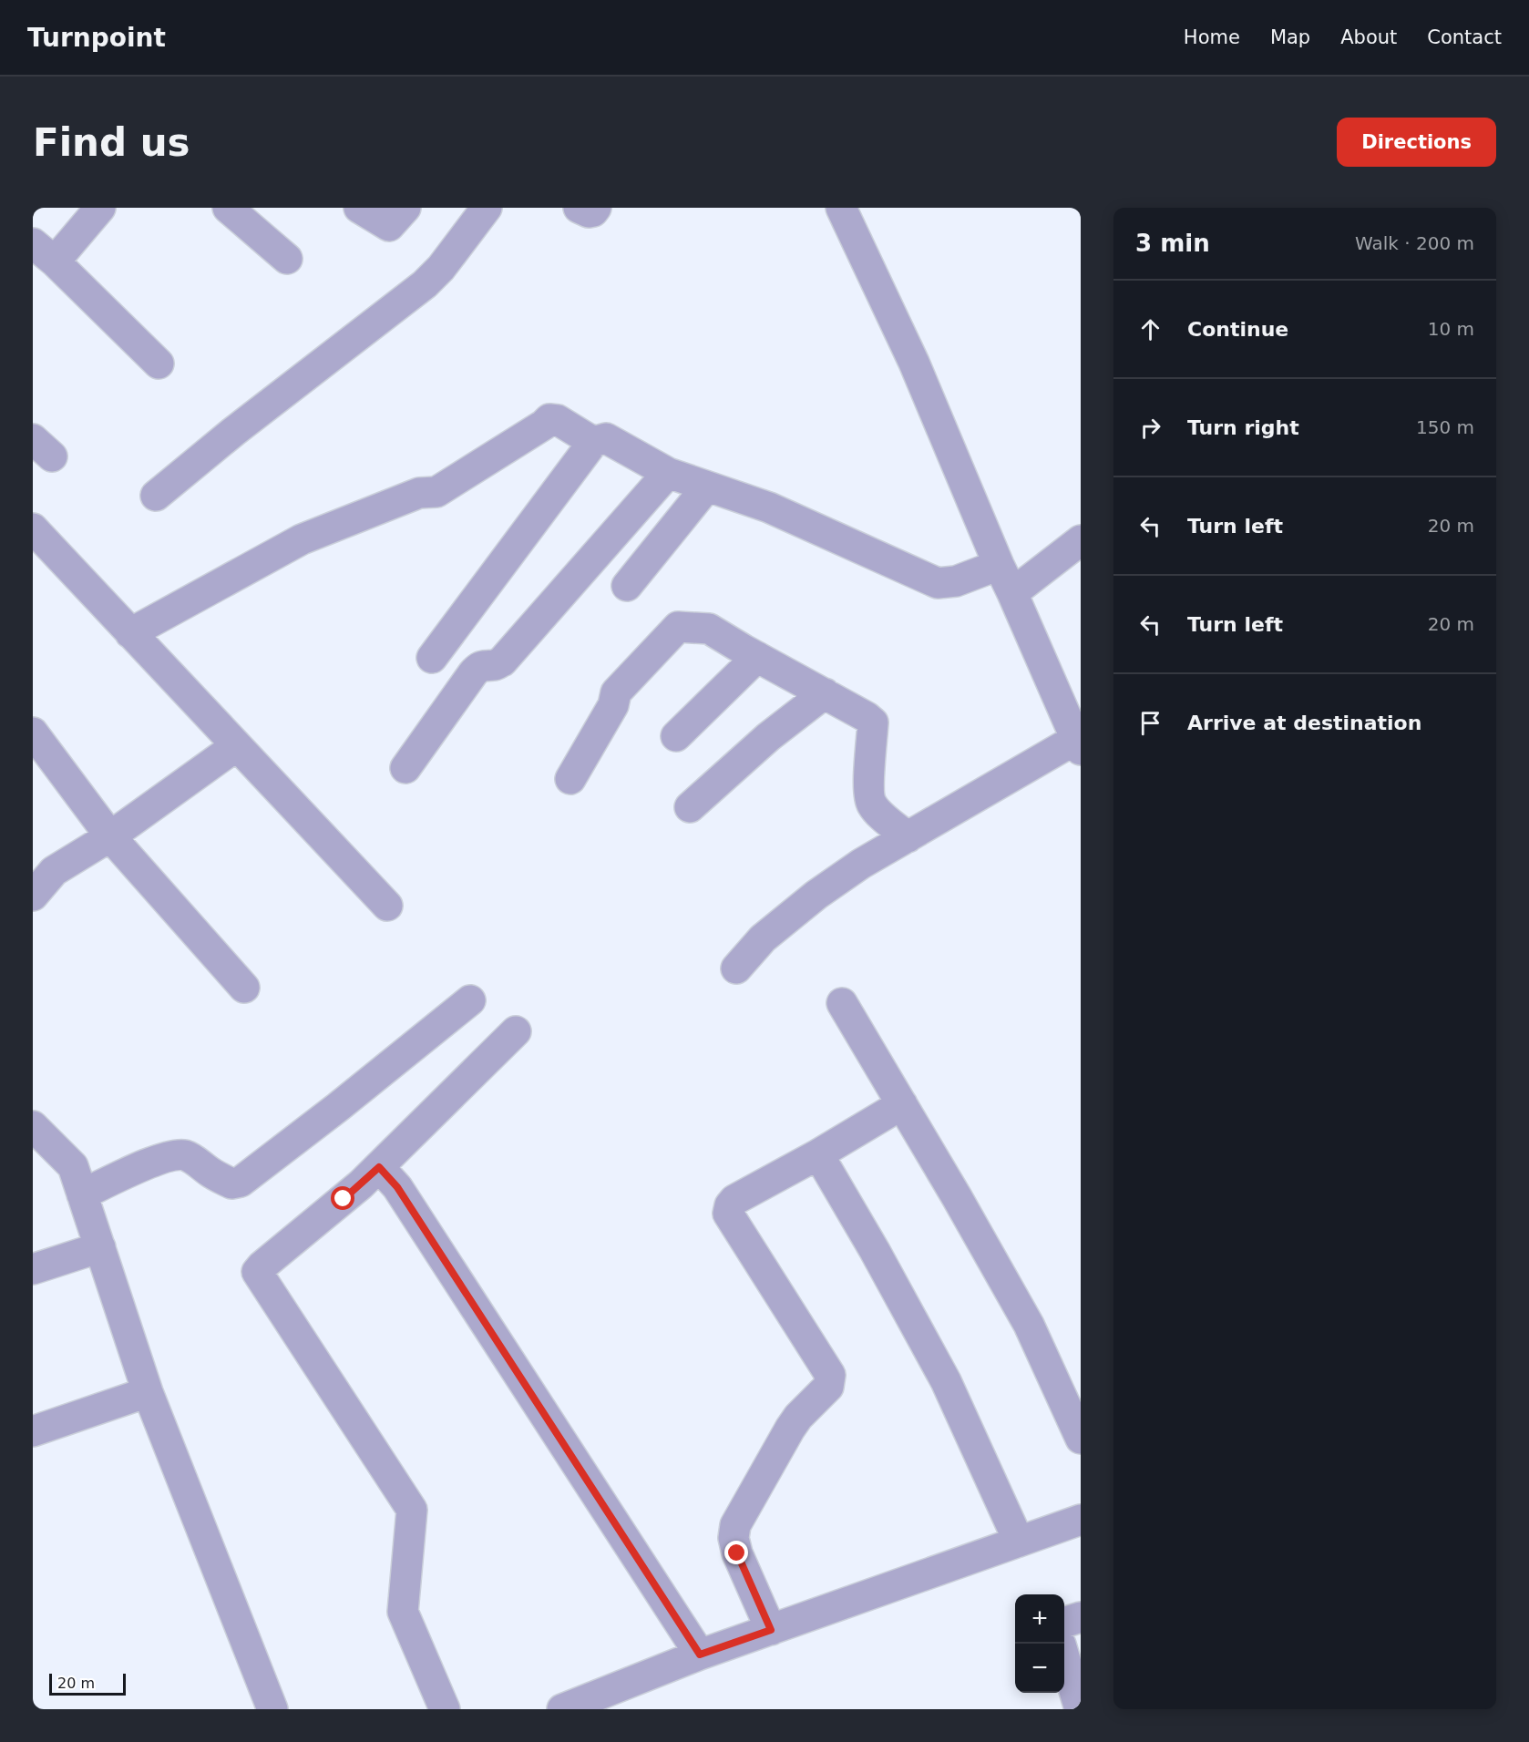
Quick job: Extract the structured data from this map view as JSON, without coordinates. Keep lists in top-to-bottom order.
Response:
{
  "scale_bar": "20 m",
  "page": {
    "header": "Turnpoint",
    "nav": [
      "Home",
      "Map",
      "About",
      "Contact"
    ],
    "buttons": "Directions",
    "title": "Find us",
    "heading": ["3 min", "Walk · 200 m"],
    "list": [
      ["Continue", "10 m"],
      ["Turn right", "150 m"],
      ["Turn left", "20 m"],
      ["Turn left", "20 m"],
      "Arrive at destination"
    ],
    "map_buttons": ["+", "−"],
    "scale": "20 m"
  }
}
